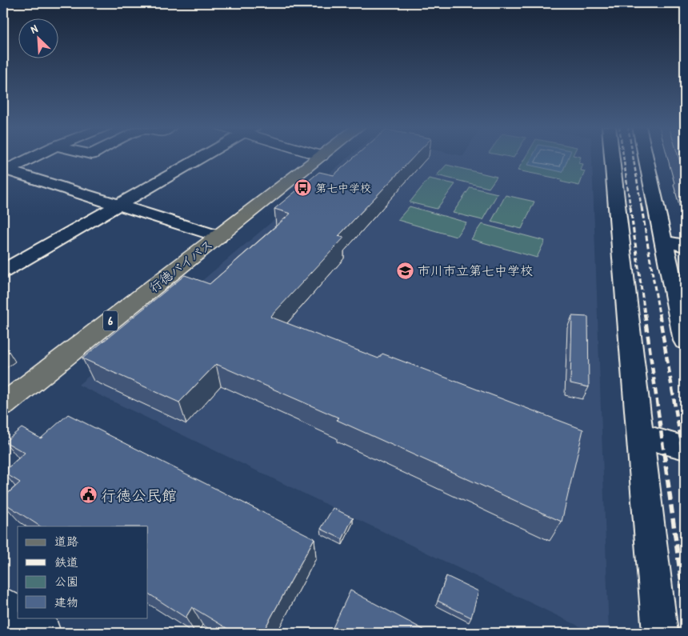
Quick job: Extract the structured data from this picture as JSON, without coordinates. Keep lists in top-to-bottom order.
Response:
{
  "streets": {
    "main road": ["行徳バイパス", "6"]
  },
  "places": {
    "bus stop": ["第七中学校"],
    "school or university": ["市川市立第七中学校"],
    "public building": ["行徳公民館"]
  },
  "legend": [
    "道路",
    "鉄道",
    "公園",
    "建物"
  ],
  "north": "top left"
}
